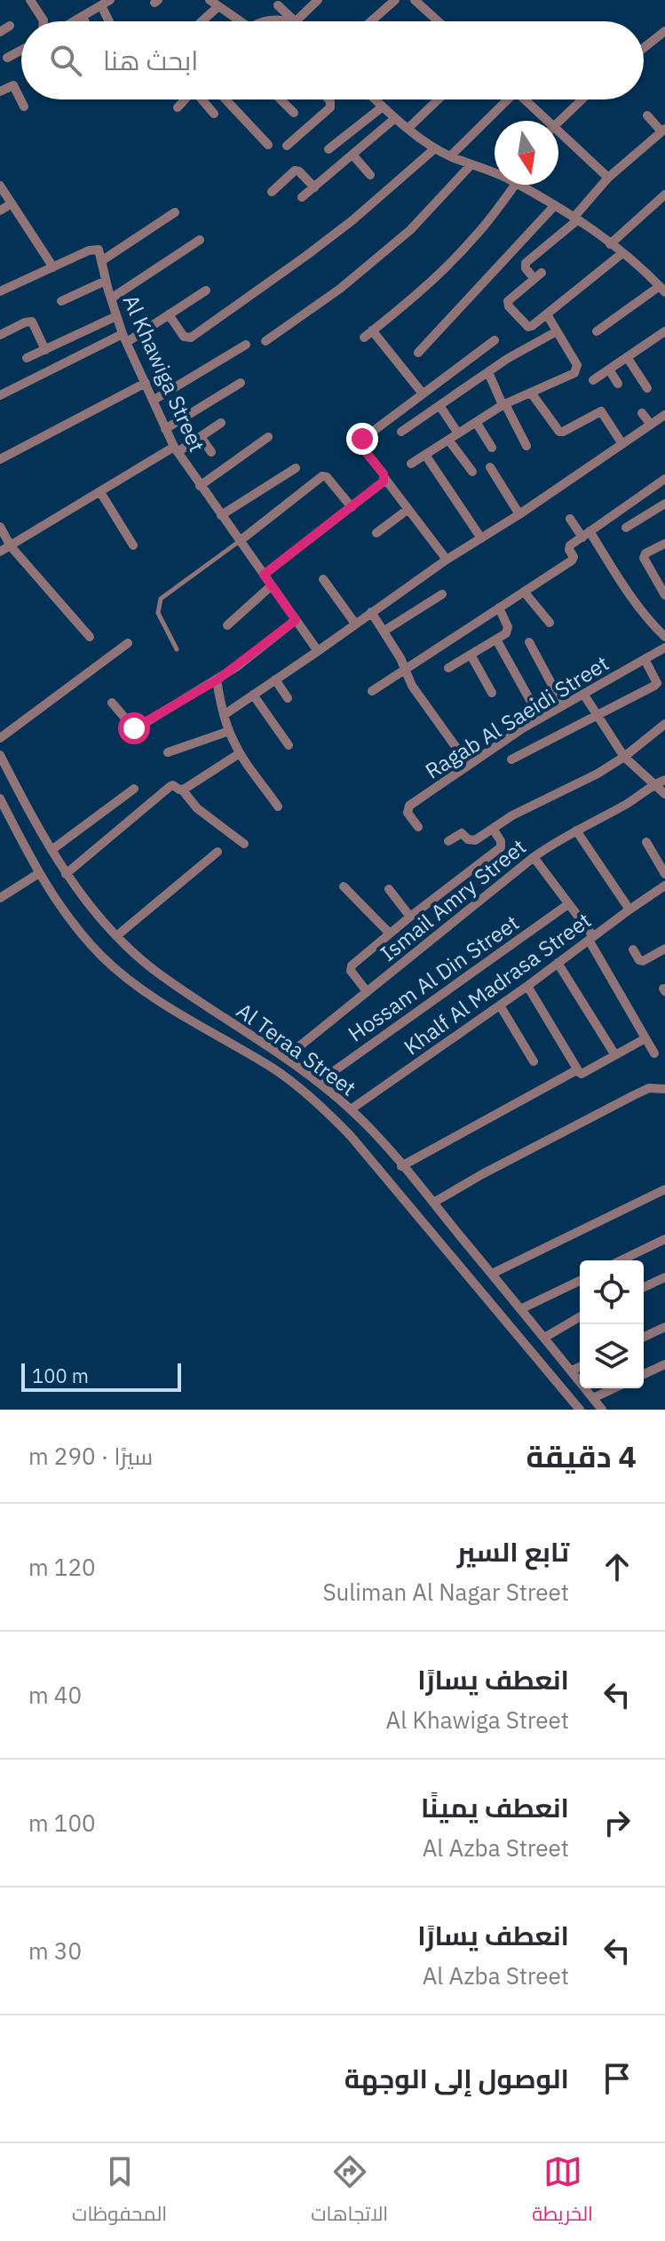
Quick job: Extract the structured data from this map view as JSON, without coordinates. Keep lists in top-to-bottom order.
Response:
{
  "streets": {
    "street": [
      "Al Khawiga Street",
      "Ragab Al Saeidi Street",
      "Ismail Amry Street",
      "Hossam Al Din Street",
      "Khalf Al Madrasa Street",
      "Al Teraa Street"
    ]
  },
  "crossings": [
    ["Ismail Amry Street", "Al Teraa Street"],
    ["Hossam Al Din Street", "Al Teraa Street"],
    ["Khalf Al Madrasa Street", "Al Teraa Street"]
  ],
  "scale_bar": "100 m",
  "north": "bottom",
  "page": {
    "search": "ابحث هنا",
    "scale": "100 m",
    "heading": ["4 دقيقة", "سيرًا · 290 m"],
    "list": [
      ["تابع السير", "Suliman Al Nagar Street", "120 m"],
      ["انعطف يسارًا", "Al Khawiga Street", "40 m"],
      ["انعطف يمينًا", "Al Azba Street", "100 m"],
      ["انعطف يسارًا", "Al Azba Street", "30 m"],
      "الوصول إلى الوجهة"
    ],
    "nav": ["الخريطة", "الاتجاهات", "المحفوظات"]
  }
}
